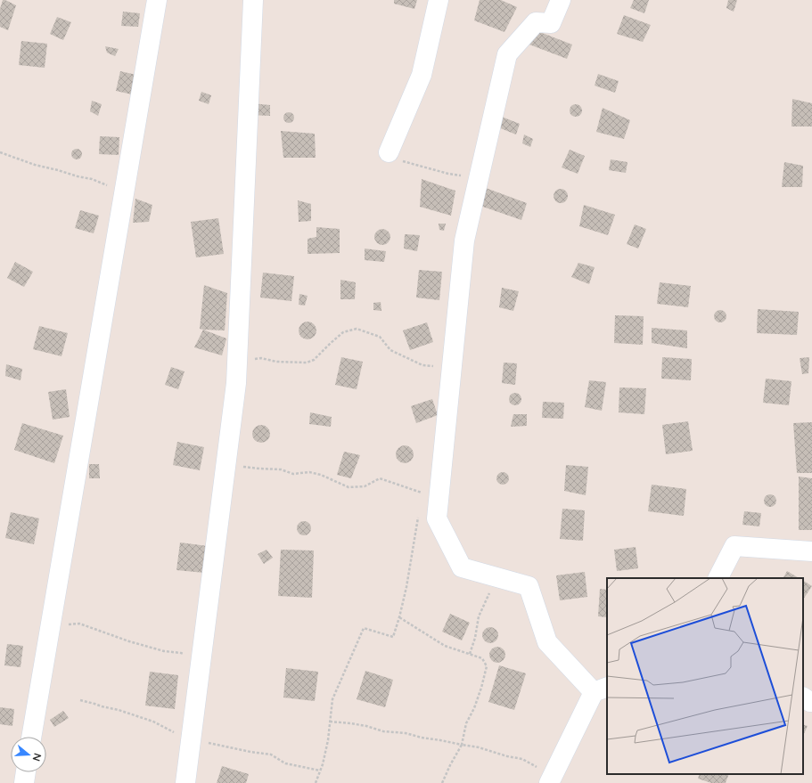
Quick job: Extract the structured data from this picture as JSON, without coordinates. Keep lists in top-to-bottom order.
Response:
{
  "north": "right"
}
